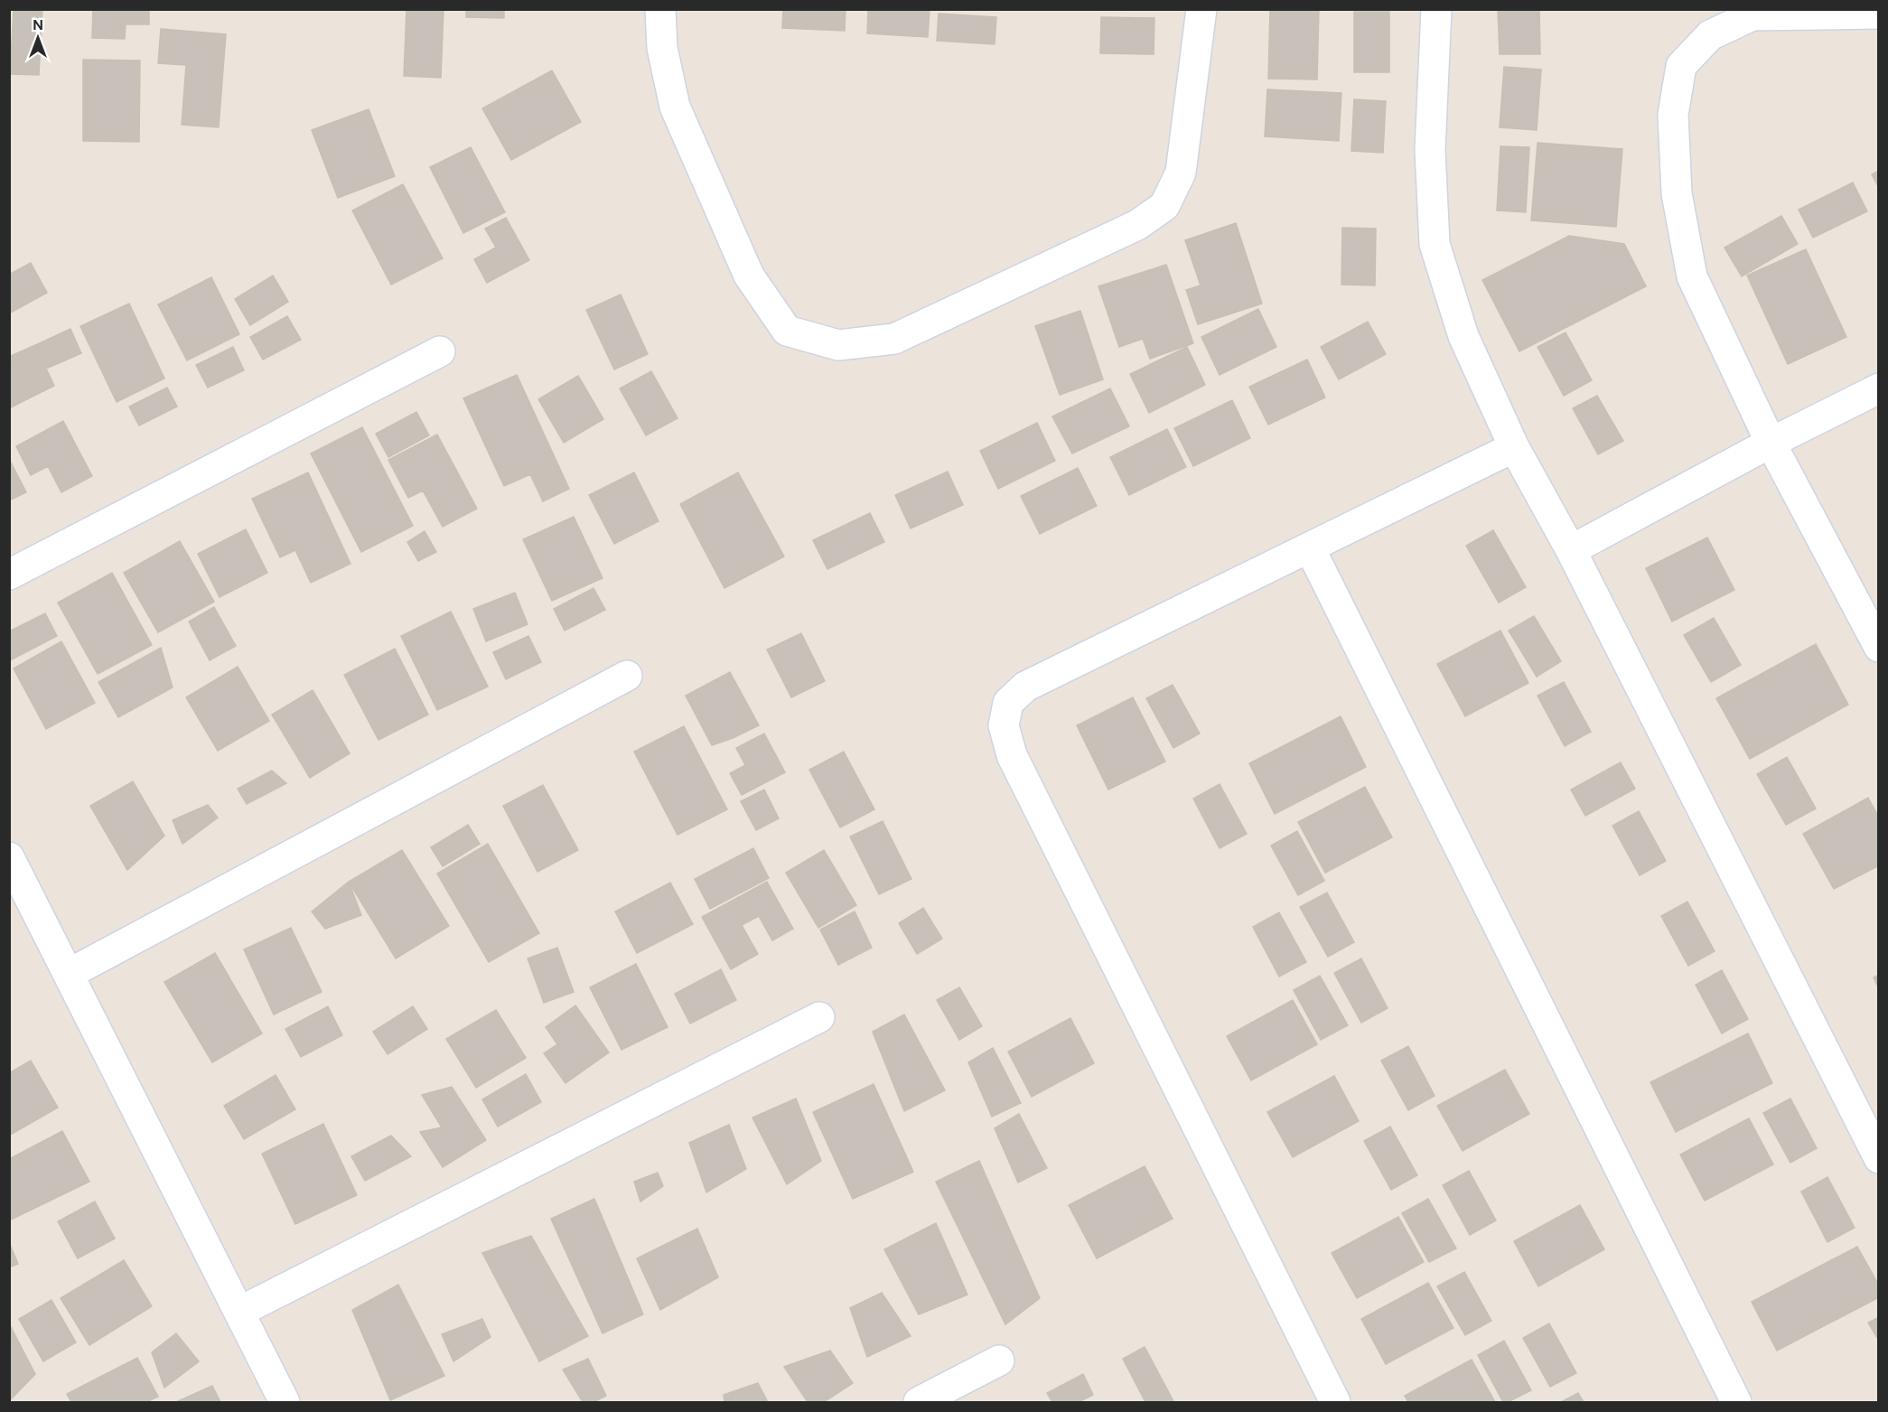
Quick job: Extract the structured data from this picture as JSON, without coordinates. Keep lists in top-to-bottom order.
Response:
{
  "north": "top"
}
